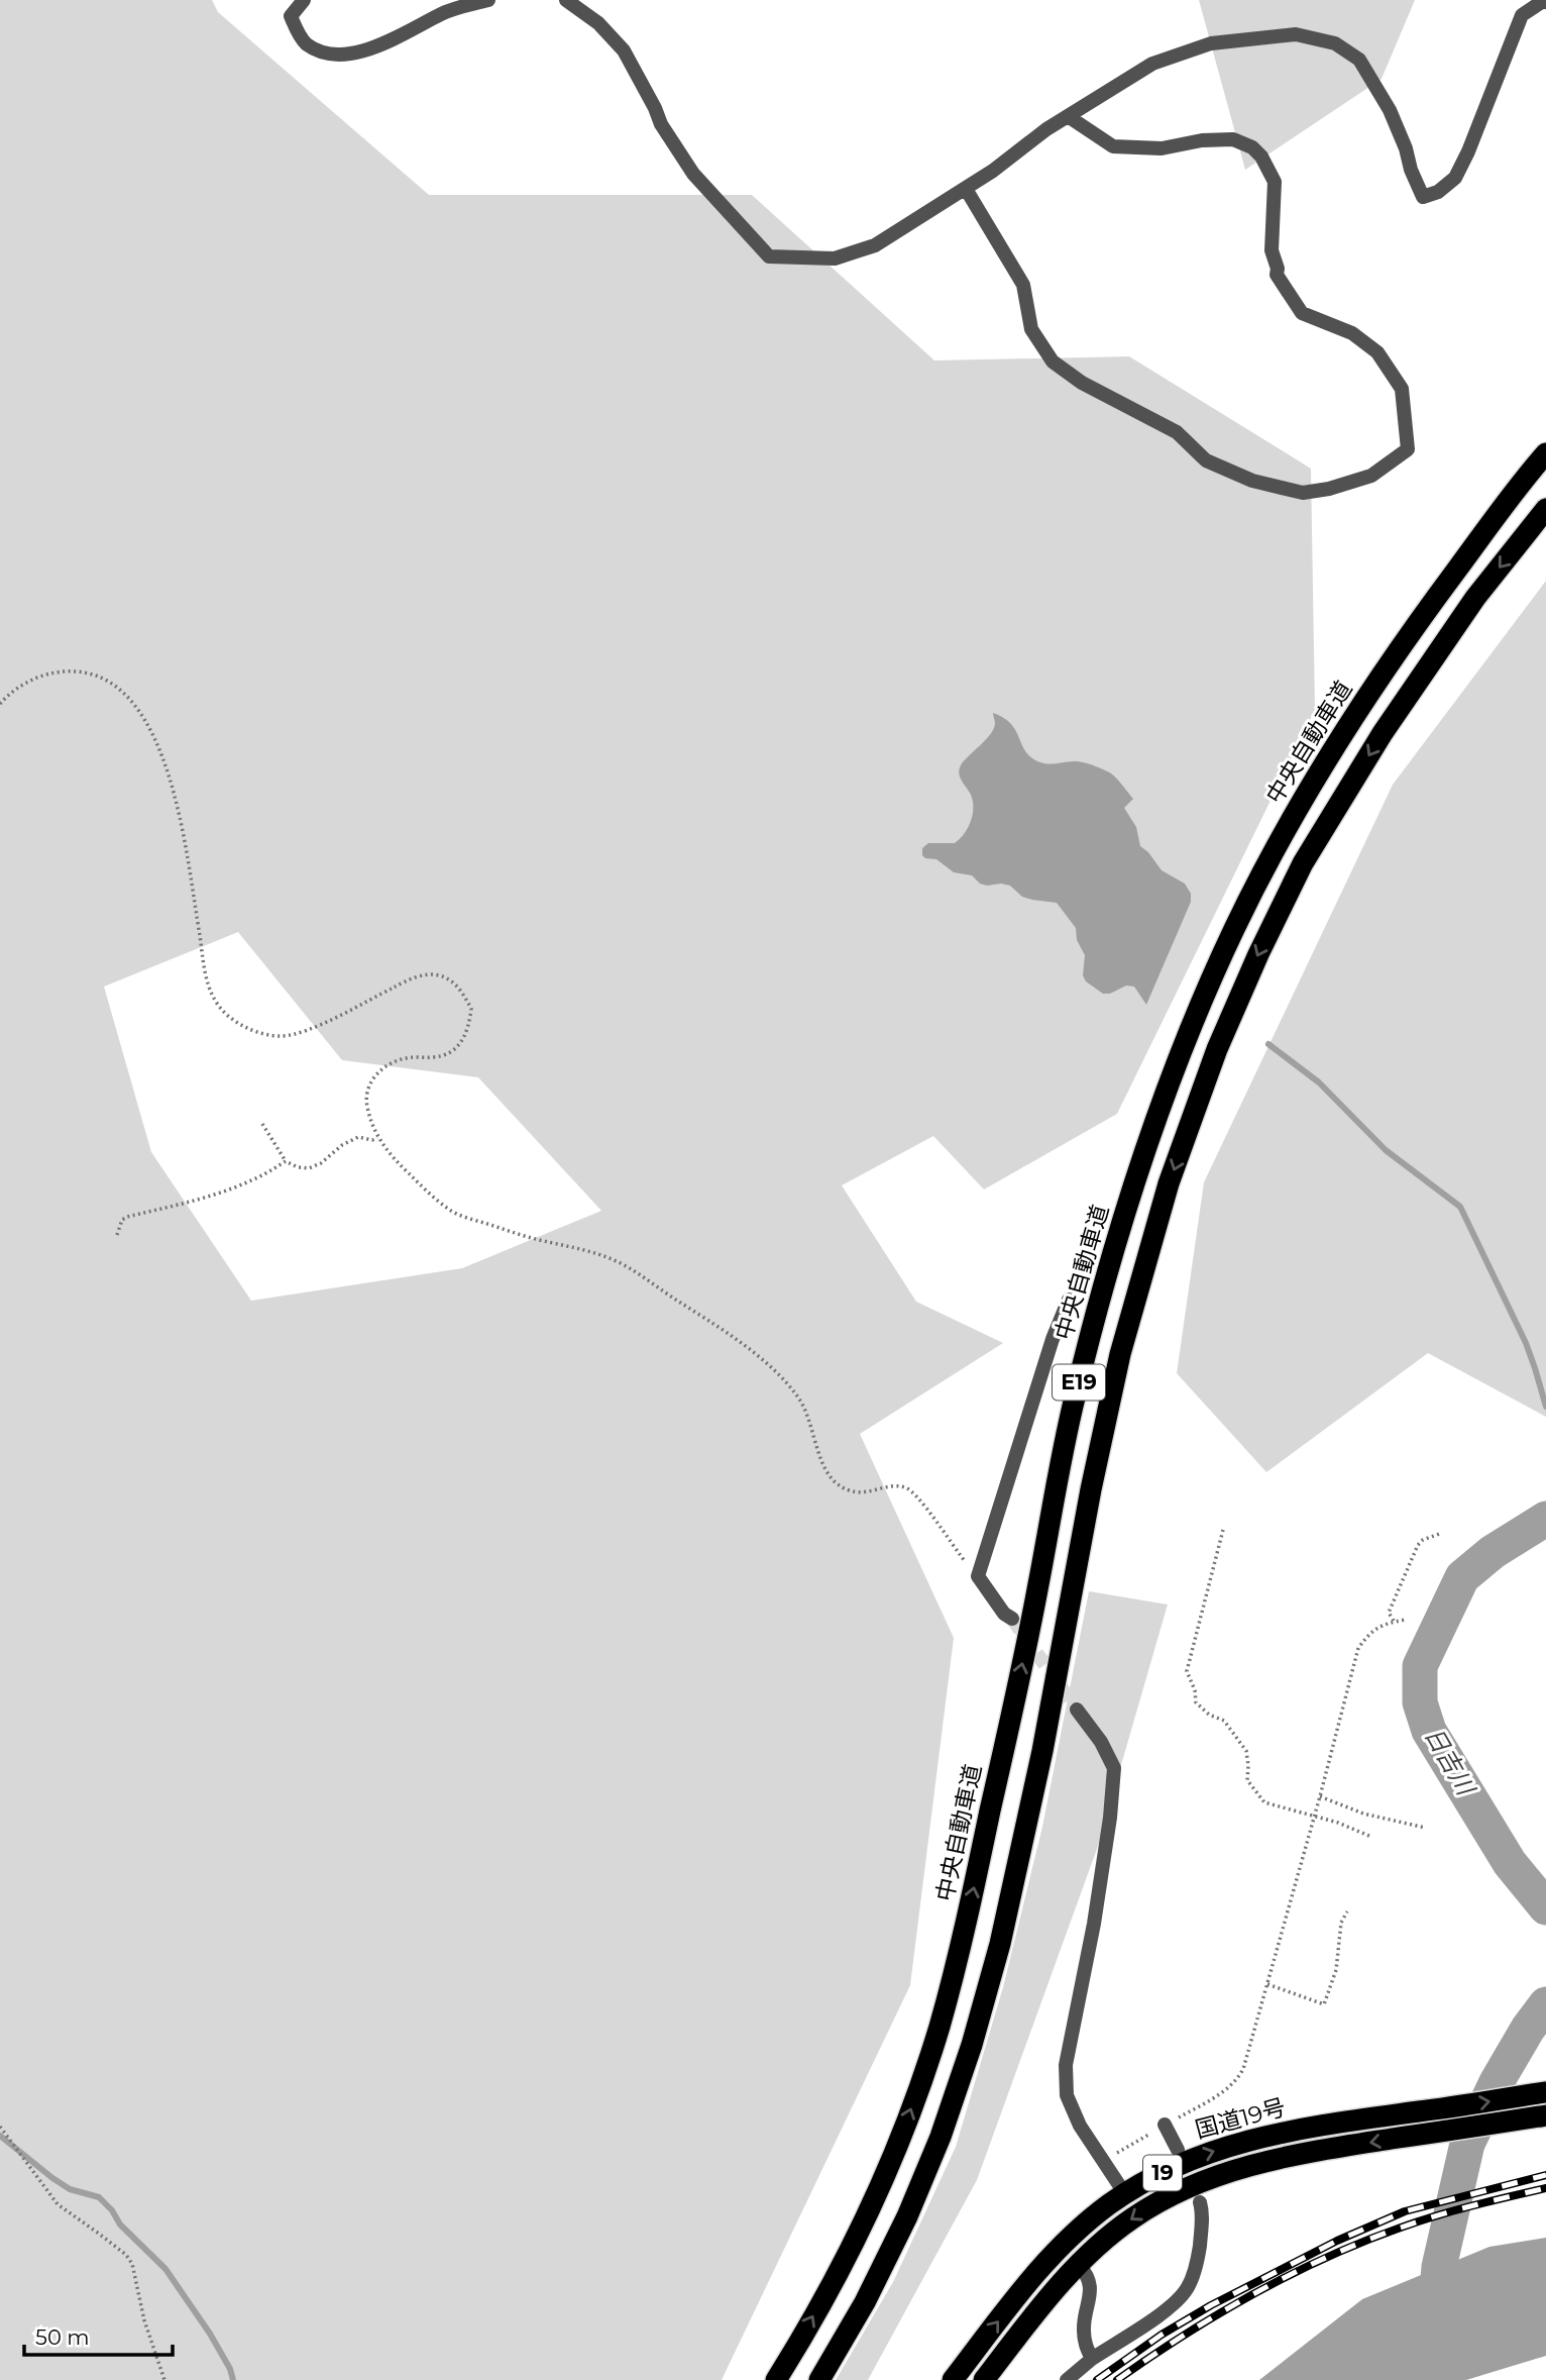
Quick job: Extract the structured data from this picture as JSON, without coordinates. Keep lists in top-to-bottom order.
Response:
{
  "streets": {
    "highway": [
      "中央自動車道",
      "E19",
      "国道19号",
      "19"
    ]
  },
  "water": ["日吉川"],
  "scale_bar": "50 m"
}
